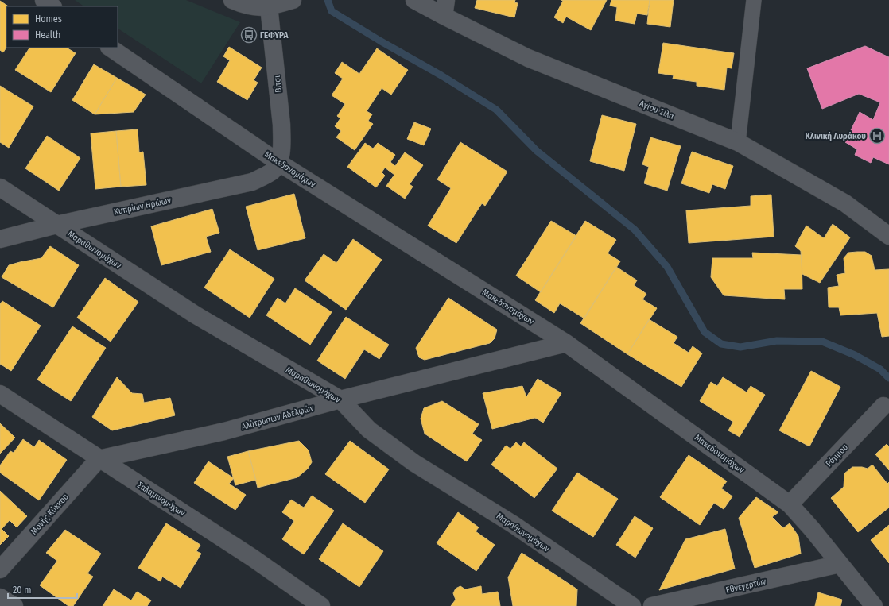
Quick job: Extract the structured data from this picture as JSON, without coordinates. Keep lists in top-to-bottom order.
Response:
{
  "streets": {
    "street": [
      "Βίτσι",
      "Αγίου Σίλα",
      "Μακεδονομάχων",
      "Κυπρίων Ηρώων",
      "Μαραθωνομάχων",
      "Αλύτρωτων Αδελφών",
      "Ράμμου",
      "Σαλαμινομάχων",
      "Μονής Κύκκου",
      "Εθνεγερτών"
    ]
  },
  "crossings": [
    ["Βίτσι", "Μακεδονομάχων"],
    ["Βίτσι", "Κυπρίων Ηρώων"],
    ["Μακεδονομάχων", "Κυπρίων Ηρώων"],
    ["Μακεδονομάχων", "Αλύτρωτων Αδελφών"],
    ["Μακεδονομάχων", "Ράμμου"],
    ["Μακεδονομάχων", "Εθνεγερτών"],
    ["Κυπρίων Ηρώων", "Μαραθωνομάχων"],
    ["Μαραθωνομάχων", "Αλύτρωτων Αδελφών"],
    ["Αλύτρωτων Αδελφών", "Σαλαμινομάχων"],
    ["Αλύτρωτων Αδελφών", "Μονής Κύκκου"],
    ["Σαλαμινομάχων", "Μονής Κύκκου"]
  ],
  "places": {
    "bus stop": ["ΓΕΦΥΡΑ"],
    "hospital": ["Κλινική Λυράκου"]
  },
  "legend": ["Homes", "Health"],
  "scale_bar": "20 m"
}
